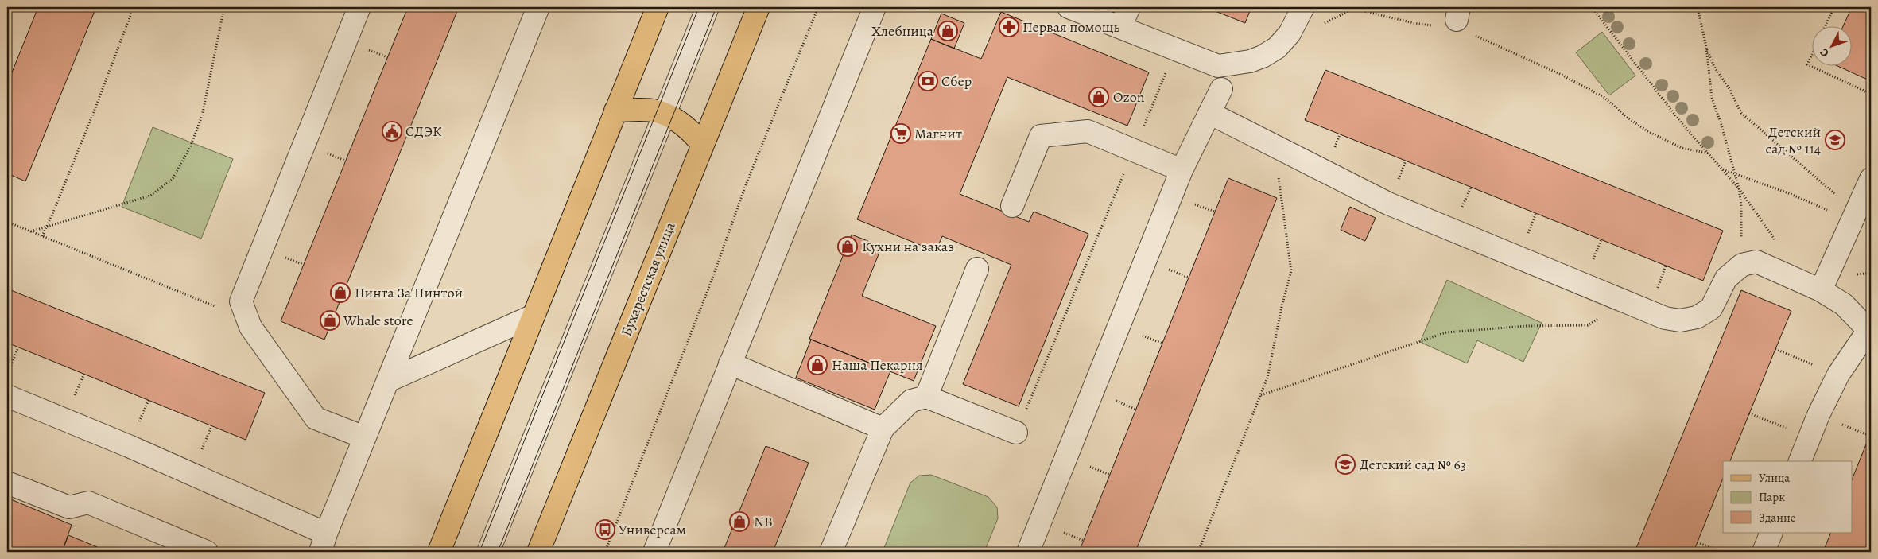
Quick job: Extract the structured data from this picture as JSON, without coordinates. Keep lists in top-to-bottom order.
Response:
{
  "streets": {
    "main road": ["Бухарестская улица"]
  },
  "places": {
    "pharmacy": ["Первая помощь"],
    "shop": [
      "Хлебница",
      "Ozon",
      "Кухни на заказ",
      "Пинта За Пинтой",
      "Whale store",
      "Наша Пекарня",
      "NB"
    ],
    "bank": ["Сбер"],
    "public building": ["СДЭК"],
    "supermarket": ["Магнит"],
    "school or university": ["Детский сад № 114", "Детский сад № 63"],
    "bus stop": ["Универсам"]
  },
  "legend": ["Улица", "Парк", "Здание"],
  "north": "bottom left"
}
